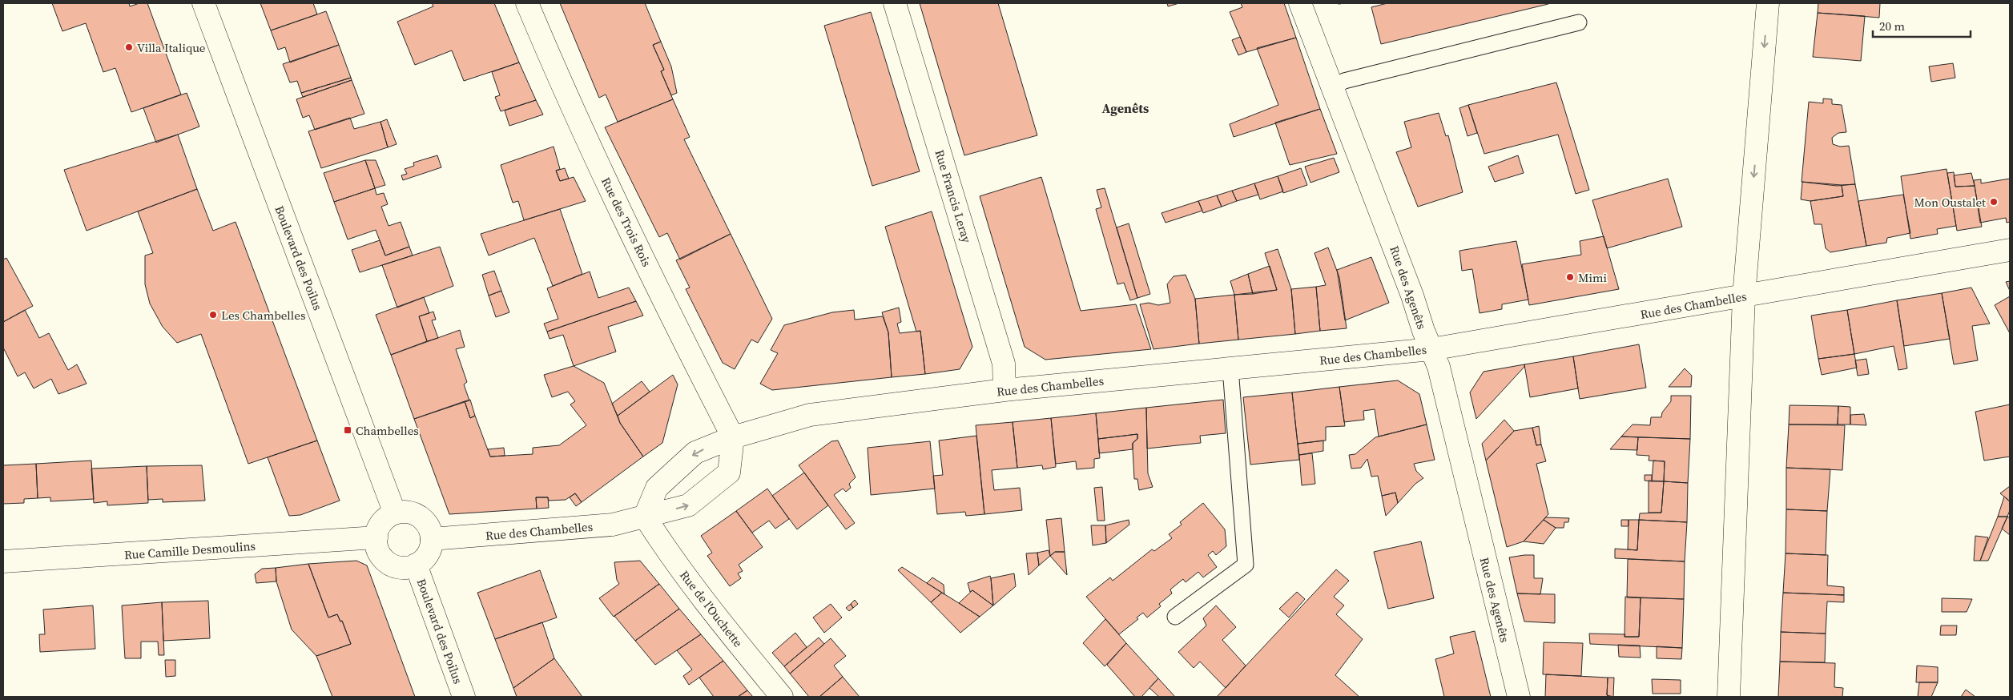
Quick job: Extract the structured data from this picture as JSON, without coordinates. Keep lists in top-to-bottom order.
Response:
{
  "streets": {
    "street": [
      "Rue Francis Leray",
      "Rue des Trois Rois",
      "Boulevard des Poilus",
      "Rue des Agenêts",
      "Rue des Chambelles",
      "Rue Camille Desmoulins",
      "Rue de l'Ouchette"
    ]
  },
  "crossings": [
    ["Rue Francis Leray", "Rue des Chambelles"],
    ["Rue des Trois Rois", "Rue des Chambelles"],
    ["Boulevard des Poilus", "Rue des Chambelles"],
    ["Boulevard des Poilus", "Rue Camille Desmoulins"],
    ["Rue des Agenêts", "Rue des Chambelles"],
    ["Rue des Chambelles", "Rue Camille Desmoulins"],
    ["Rue des Chambelles", "Rue de l'Ouchette"]
  ],
  "districts": ["Agenêts"],
  "places": {
    "other": [
      "Villa Italique",
      "Mon Oustalet",
      "Mimi",
      "Les Chambelles"
    ],
    "transit": ["Chambelles"]
  },
  "scale_bar": "20 m"
}
